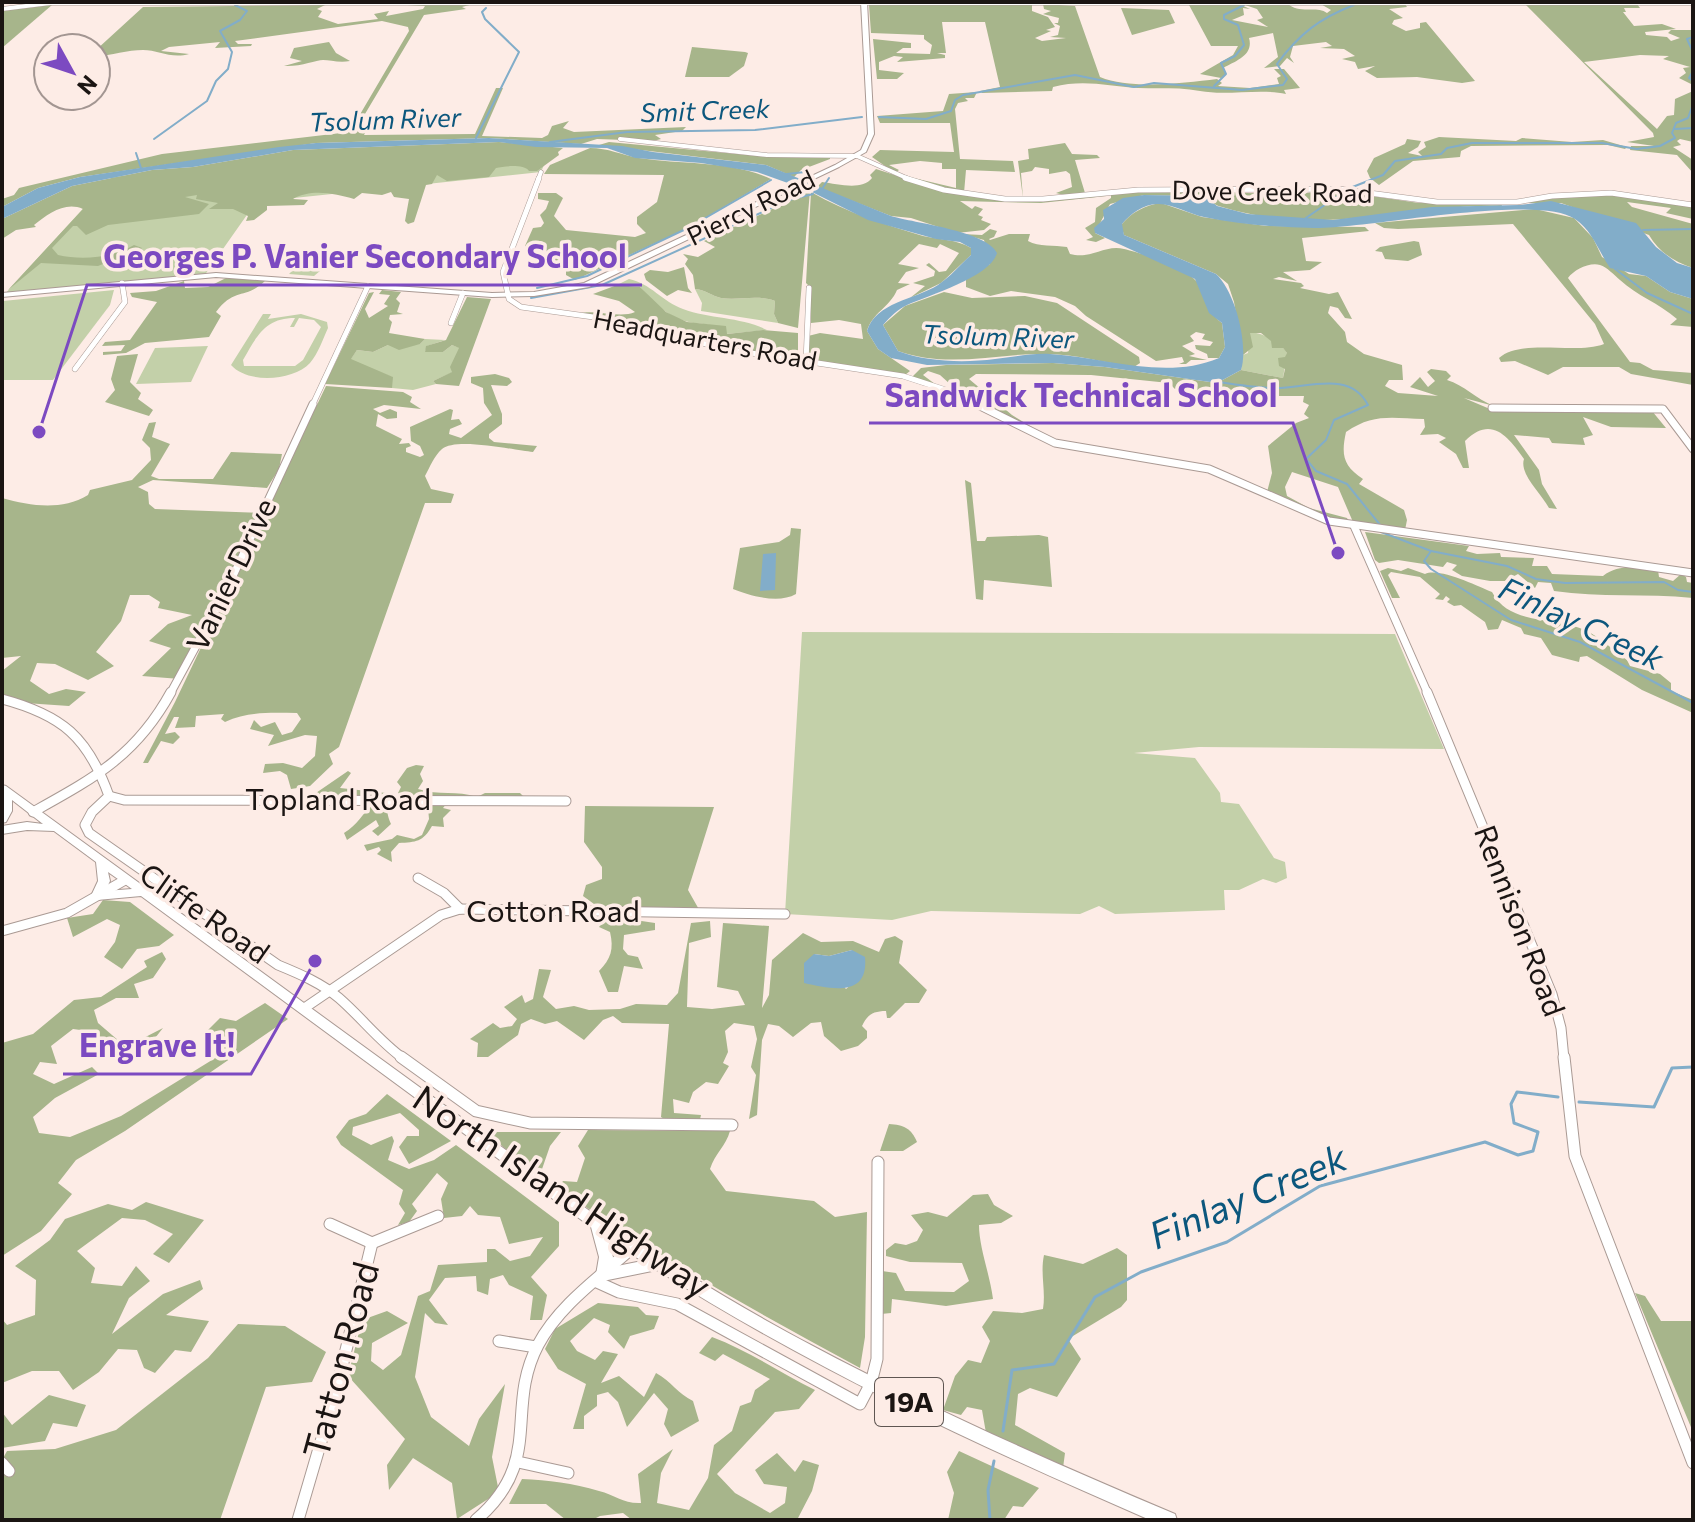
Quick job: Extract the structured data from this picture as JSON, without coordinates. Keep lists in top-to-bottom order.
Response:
{
  "streets": {
    "main road": ["Piercy Road", "North Island Highway", "19A"],
    "street": [
      "Dove Creek Road",
      "Headquarters Road",
      "Vanier Drive",
      "Topland Road",
      "Cotton Road",
      "Cliffe Road",
      "Rennison Road",
      "Tatton Road"
    ]
  },
  "crossings": [
    ["Dove Creek Road", "Piercy Road"],
    ["Piercy Road", "Headquarters Road"],
    ["Headquarters Road", "Rennison Road"],
    ["Vanier Drive", "North Island Highway"],
    ["Topland Road", "Cliffe Road"],
    ["Cotton Road", "Cliffe Road"],
    ["Cotton Road", "North Island Highway"]
  ],
  "water": ["Smit Creek", "Tsolum River", "Finlay Creek"],
  "places": ["Georges P. Vanier Secondary School", "Sandwick Technical School", "Engrave It!"],
  "north": "bottom right"
}
